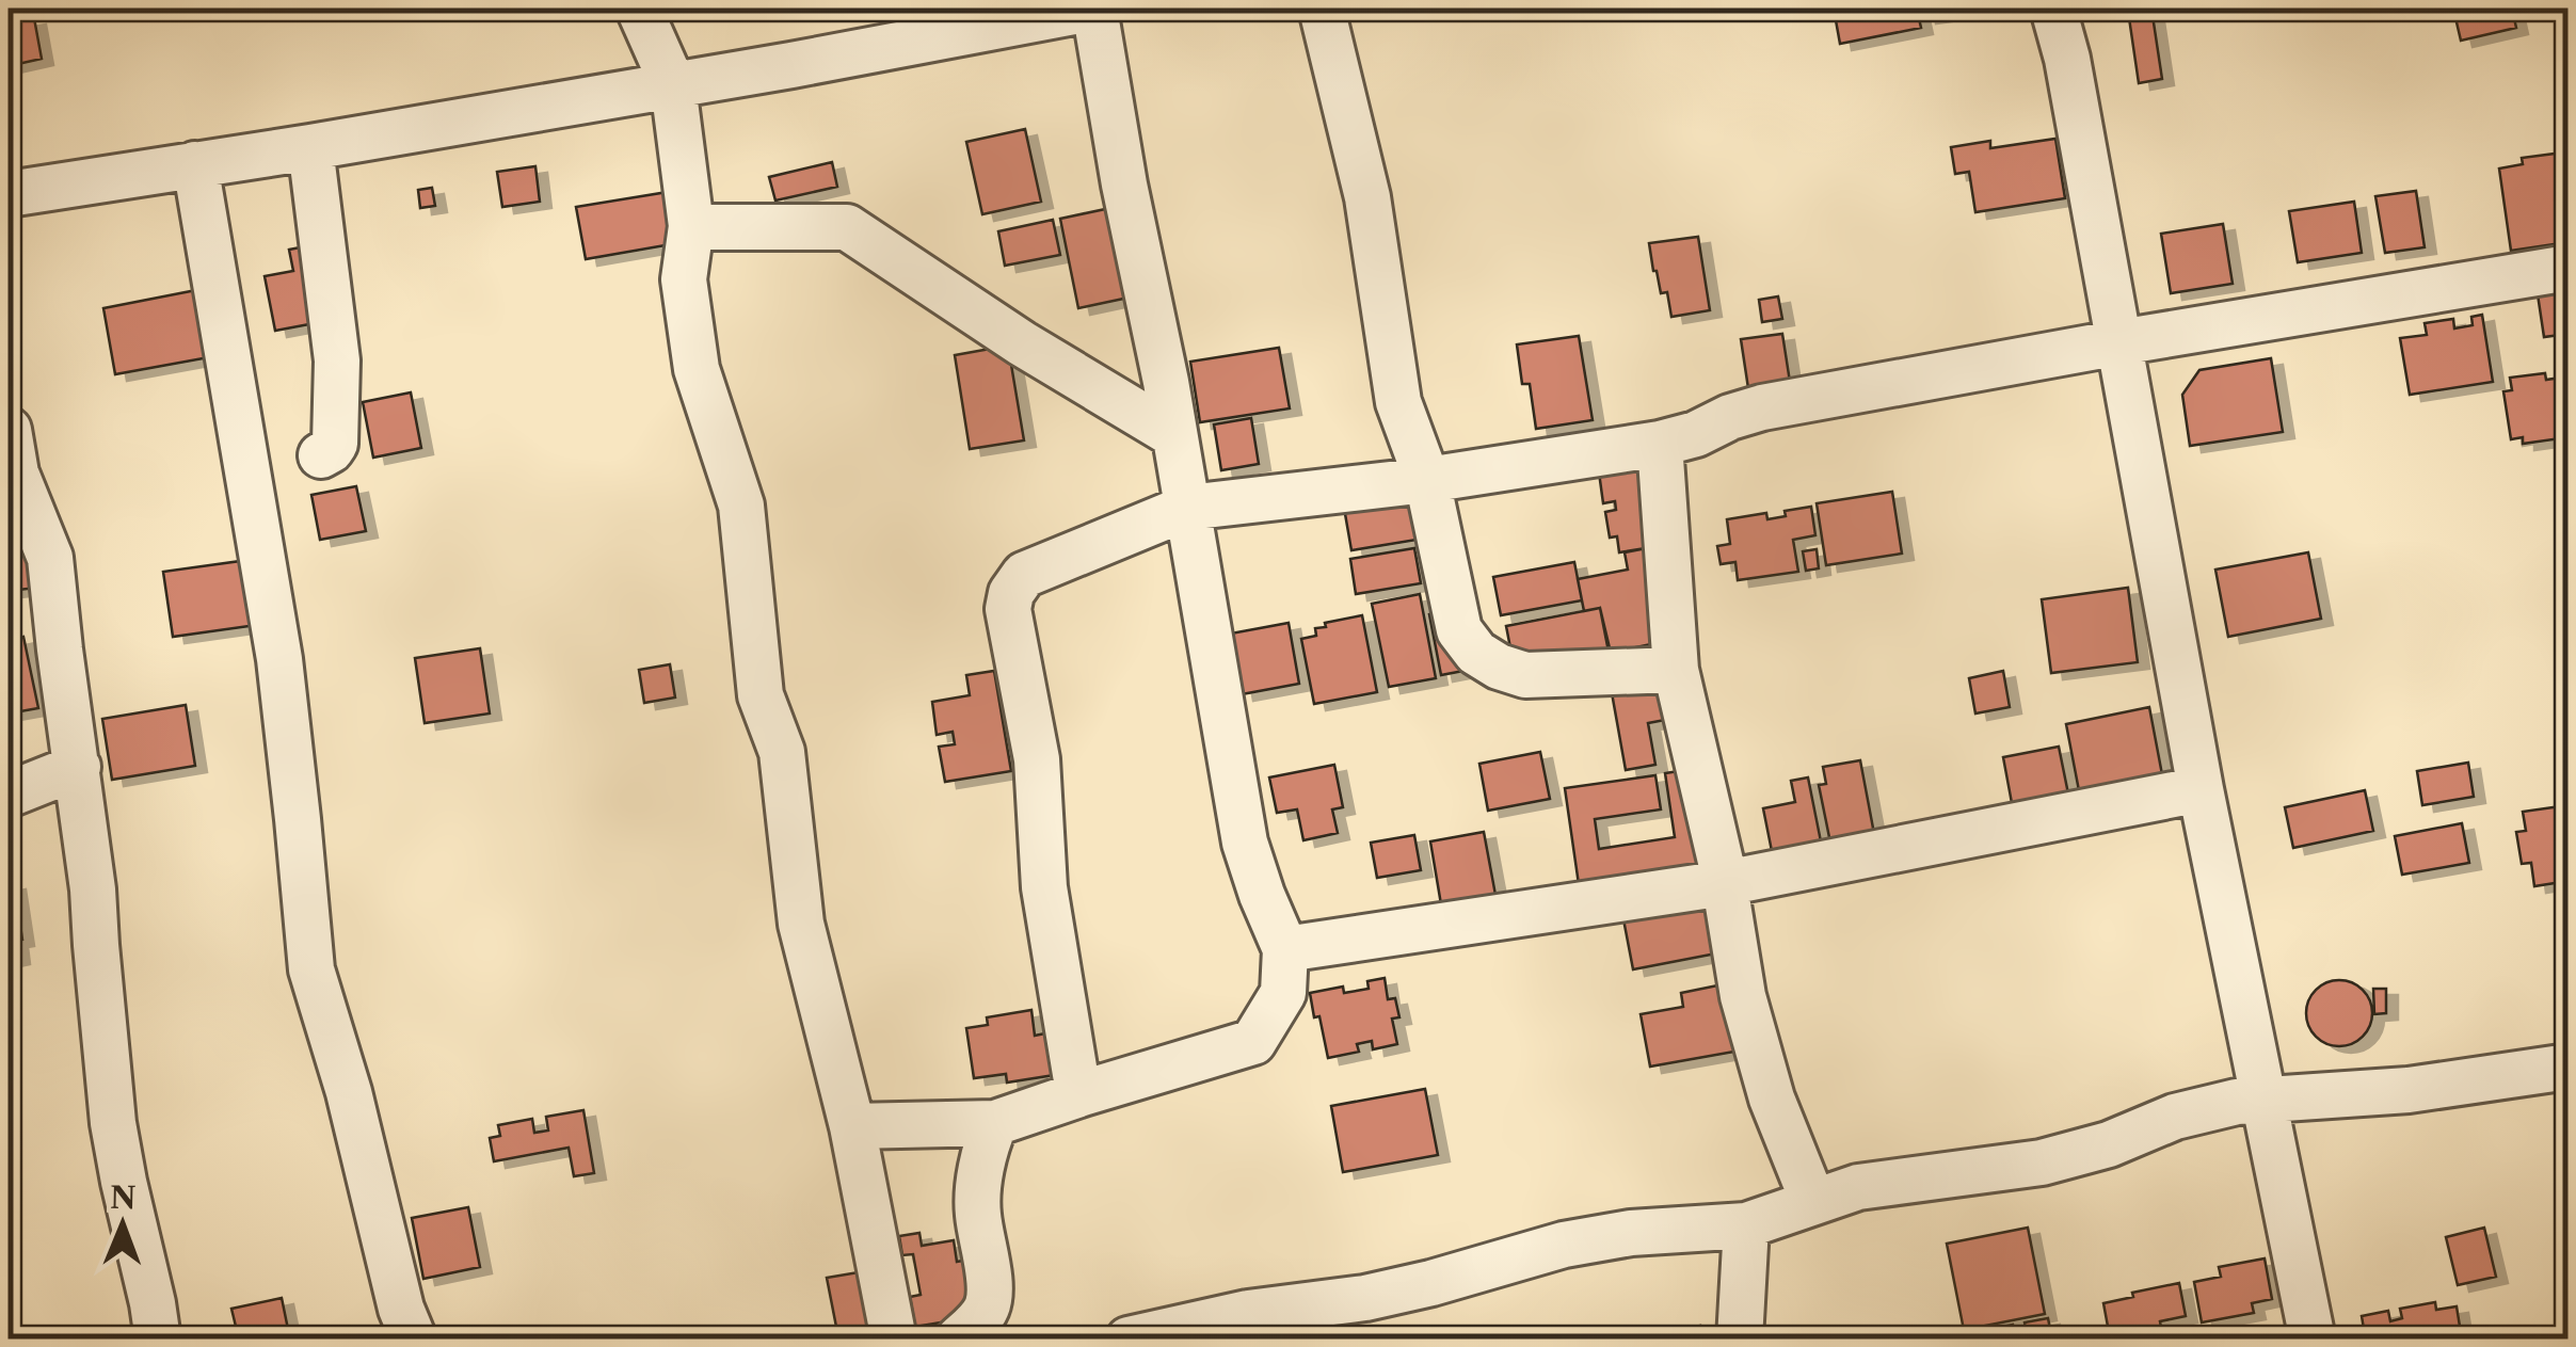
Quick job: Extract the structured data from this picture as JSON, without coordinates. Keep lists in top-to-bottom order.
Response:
{
  "north": "top"
}
